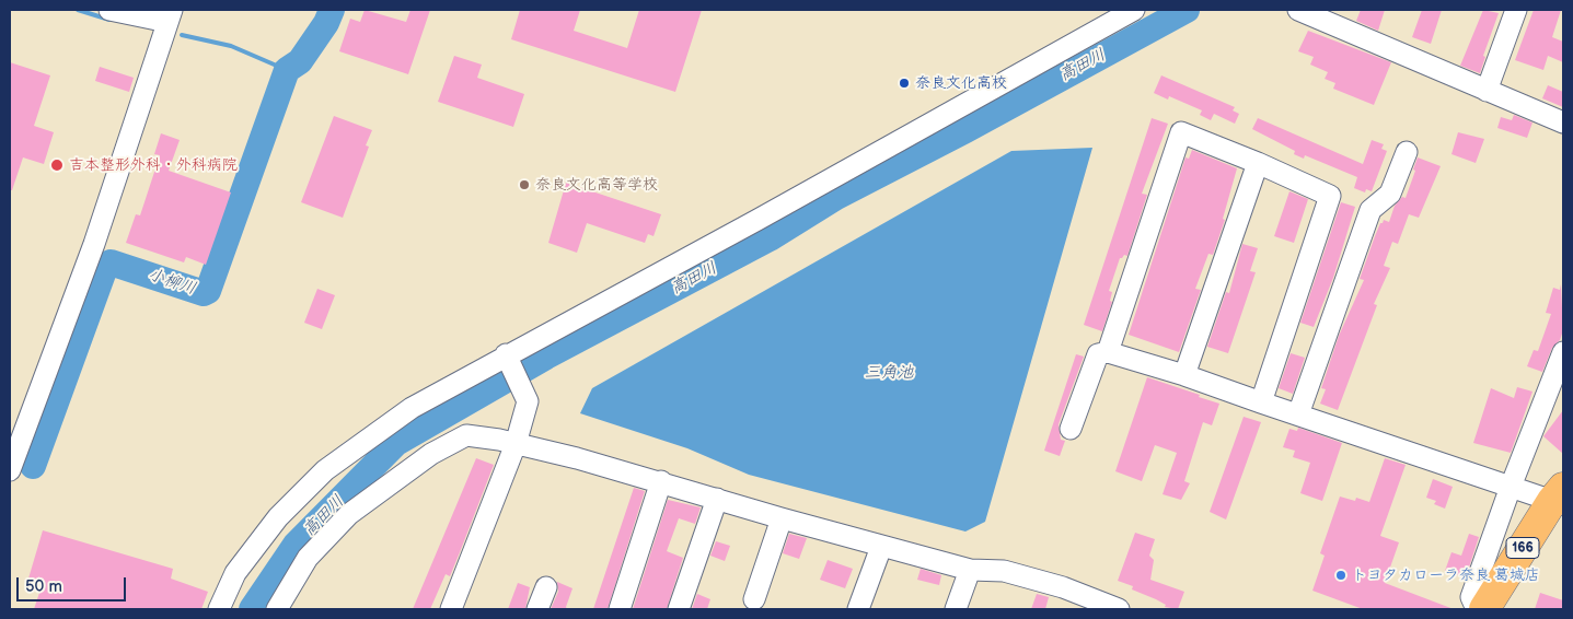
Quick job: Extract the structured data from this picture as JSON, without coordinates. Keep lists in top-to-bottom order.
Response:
{
  "streets": {
    "highway": ["166"]
  },
  "water": ["高田川", "小柳川", "三角池"],
  "places": [
    "奈良文化高校",
    "吉本整形外科・外科病院",
    "奈良文化高等学校",
    "トヨタカローラ奈良 葛城店"
  ],
  "scale_bar": "50 m"
}
